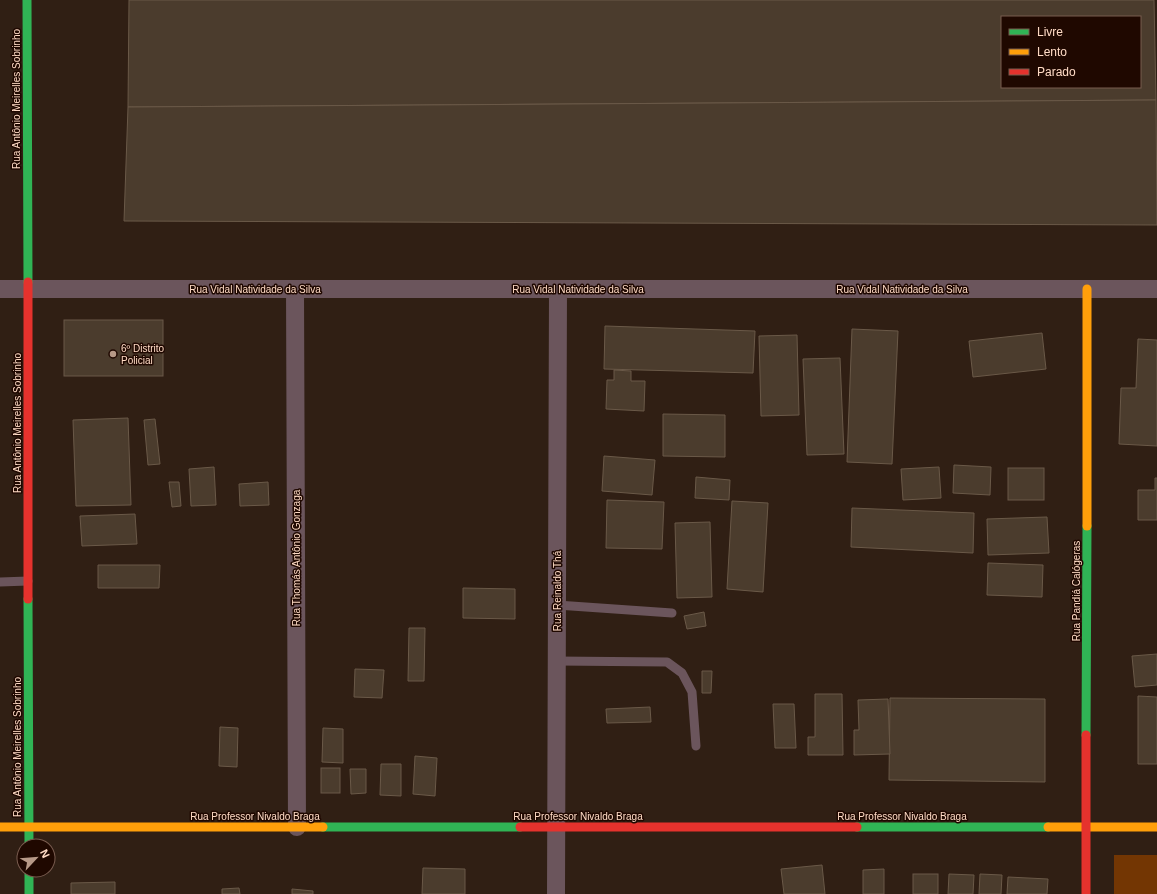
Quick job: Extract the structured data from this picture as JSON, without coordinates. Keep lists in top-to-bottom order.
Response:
{
  "streets": {
    "street": [
      "Rua Antônio Meirelles Sobrinho",
      "Rua Vidal Natividade da Silva",
      "Rua Thomás Antônio Gonzaga",
      "Rua Reinaldo Thá",
      "Rua Pandiá Calógeras",
      "Rua Professor Nivaldo Braga"
    ]
  },
  "crossings": [
    ["Rua Antônio Meirelles Sobrinho", "Rua Vidal Natividade da Silva"],
    ["Rua Antônio Meirelles Sobrinho", "Rua Professor Nivaldo Braga"],
    ["Rua Vidal Natividade da Silva", "Rua Thomás Antônio Gonzaga"],
    ["Rua Vidal Natividade da Silva", "Rua Reinaldo Thá"],
    ["Rua Vidal Natividade da Silva", "Rua Pandiá Calógeras"],
    ["Rua Thomás Antônio Gonzaga", "Rua Professor Nivaldo Braga"],
    ["Rua Reinaldo Thá", "Rua Professor Nivaldo Braga"],
    ["Rua Pandiá Calógeras", "Rua Professor Nivaldo Braga"]
  ],
  "places": ["6º Distrito Policial"],
  "legend": ["Livre", "Lento", "Parado"],
  "north": "top right"
}
